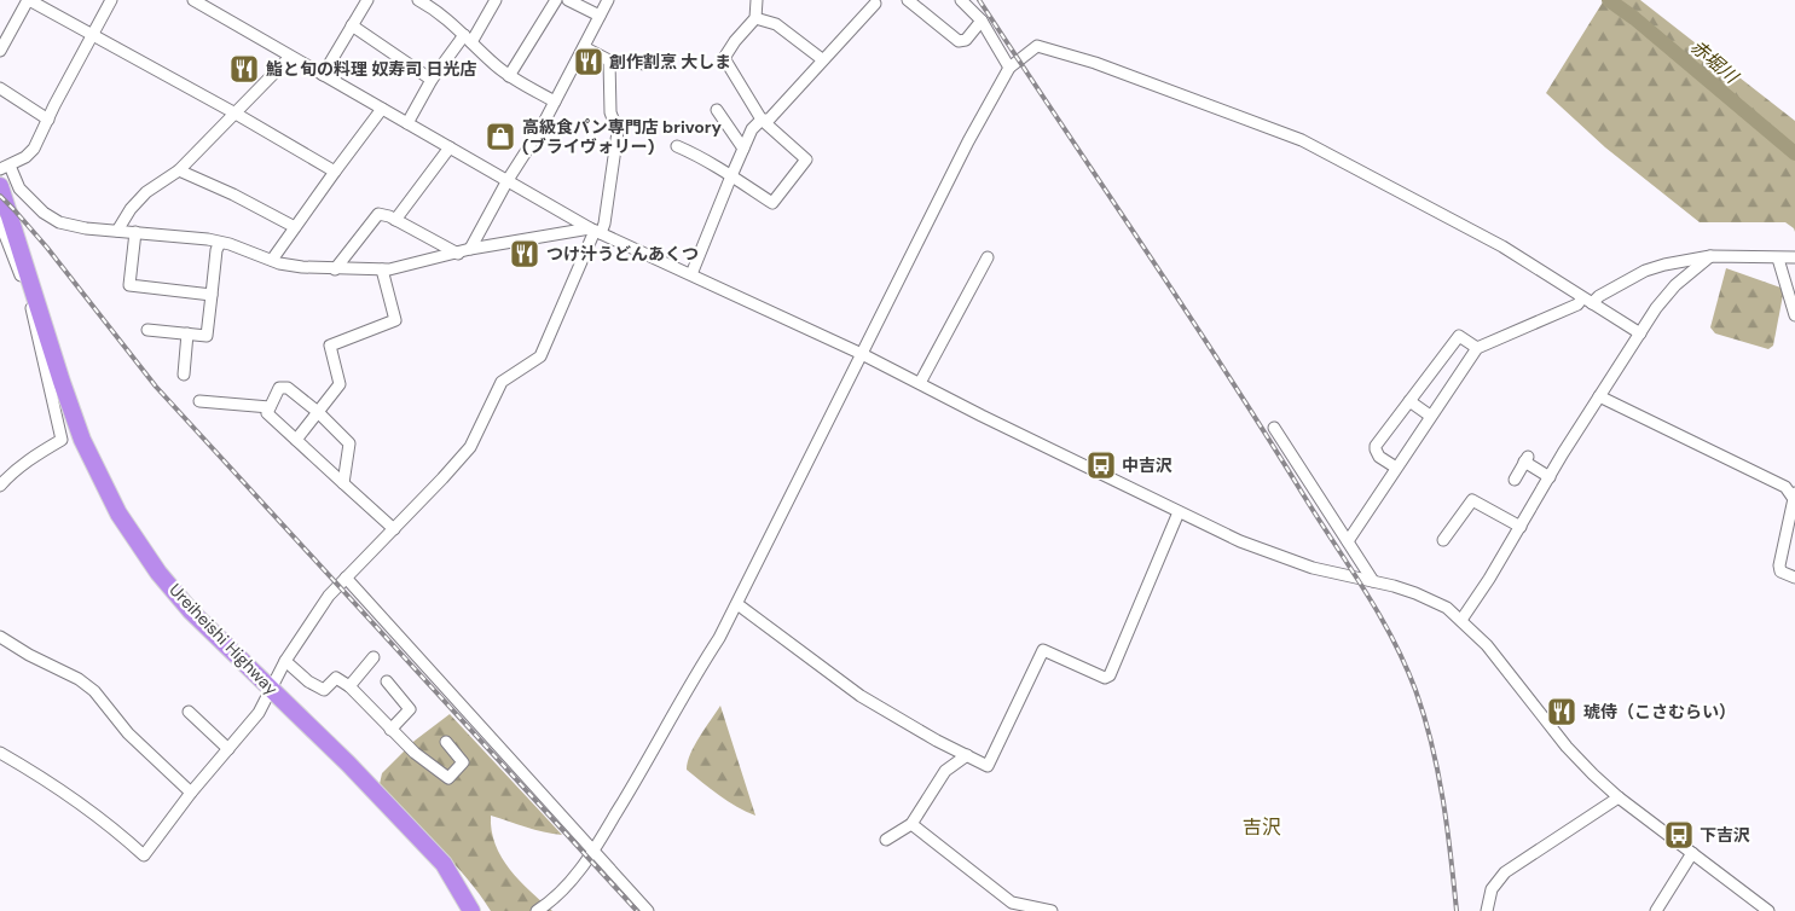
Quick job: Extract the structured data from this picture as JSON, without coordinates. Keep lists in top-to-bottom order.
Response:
{
  "streets": {
    "highway": ["Ureiheishi Highway"]
  },
  "districts": ["吉沢"],
  "water": ["赤堀川"],
  "places": {
    "restaurant": [
      "創作割烹 大しま",
      "鮨と旬の料理 奴寿司 日光店",
      "つけ汁うどんあくつ",
      "琥侍（こさむらい）"
    ],
    "shop": ["高級食パン専門店 brivory (ブライヴォリー)"],
    "bus stop": ["中吉沢", "下吉沢"]
  }
}
